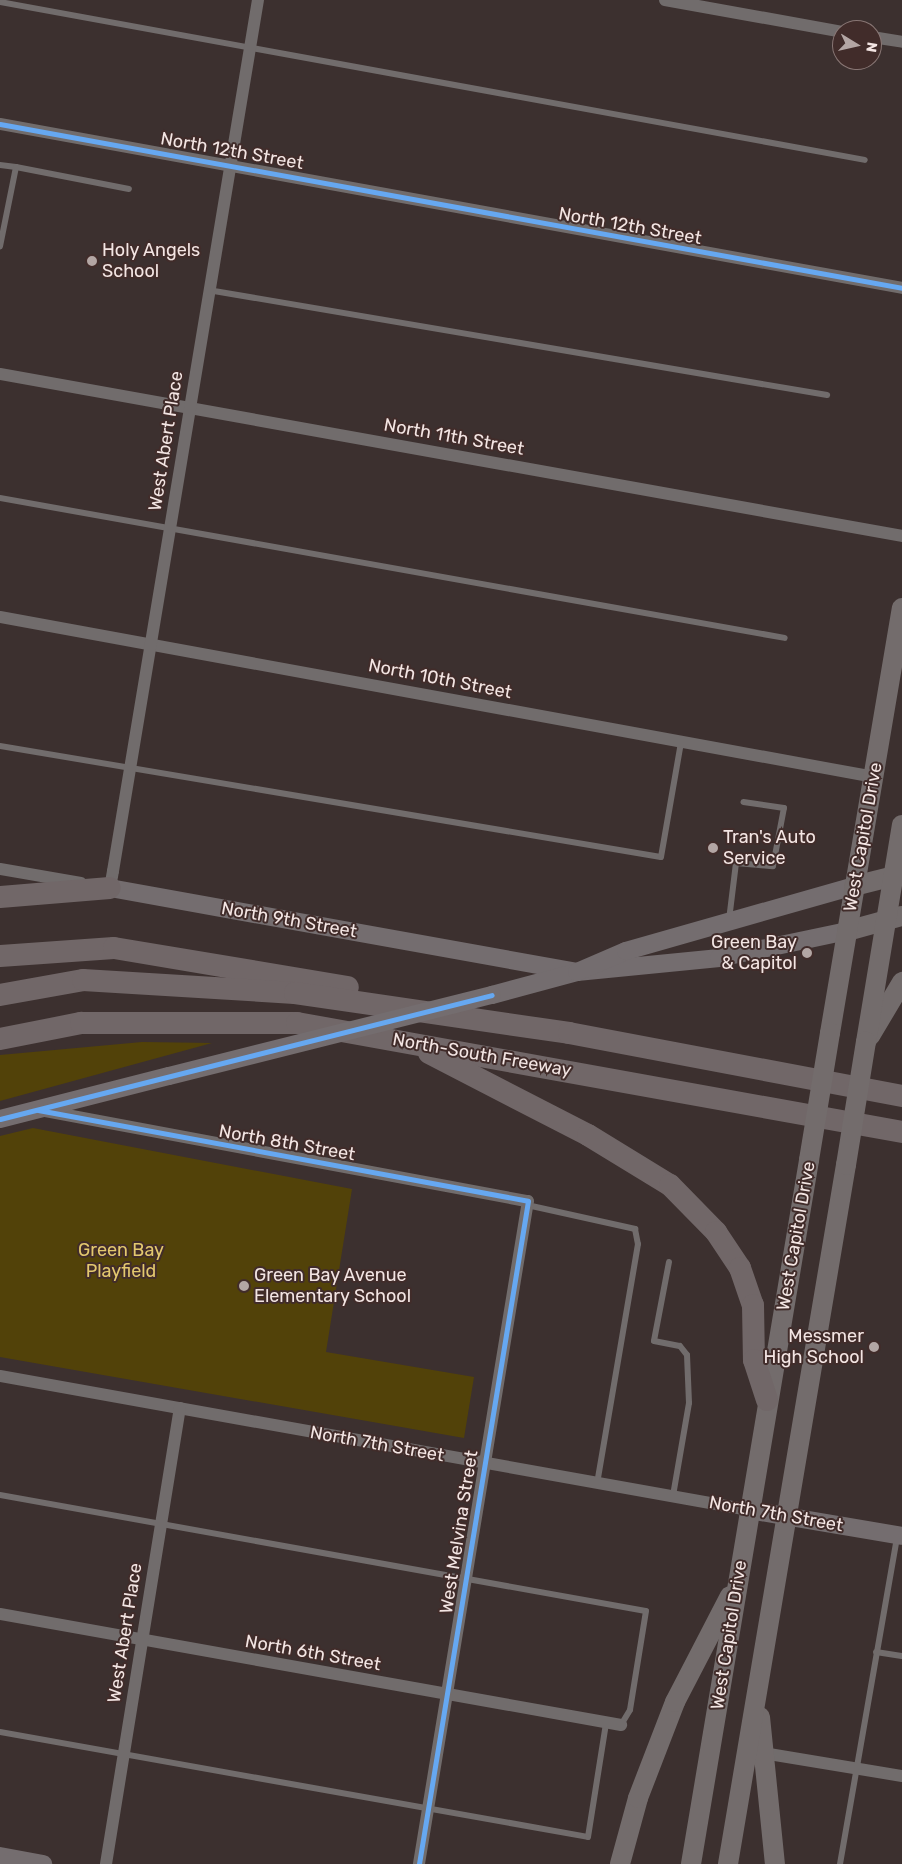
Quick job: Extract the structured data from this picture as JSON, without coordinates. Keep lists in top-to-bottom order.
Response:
{
  "streets": {
    "highway": ["North-South Freeway"],
    "main road": ["West Capitol Drive", "North 9th Street", "North 7th Street"],
    "street": [
      "North 12th Street",
      "North 11th Street",
      "West Abert Place",
      "North 10th Street",
      "North 8th Street",
      "West Melvina Street",
      "North 6th Street"
    ]
  },
  "crossings": [
    ["North 12th Street", "West Abert Place"],
    ["North 11th Street", "West Abert Place"],
    ["West Abert Place", "North 10th Street"],
    ["West Abert Place", "North 9th Street"],
    ["West Abert Place", "North 7th Street"],
    ["West Abert Place", "North 6th Street"],
    ["North 10th Street", "West Capitol Drive"],
    ["West Capitol Drive", "North 7th Street"],
    ["North 8th Street", "West Melvina Street"],
    ["North 7th Street", "West Melvina Street"],
    ["West Melvina Street", "North 6th Street"]
  ],
  "parks": ["Green Bay Playfield"],
  "places": [
    "Holy Angels School",
    "Tran's Auto Service",
    "Green Bay & Capitol",
    "Green Bay Avenue Elementary School",
    "Messmer High School"
  ],
  "north": "right"
}
